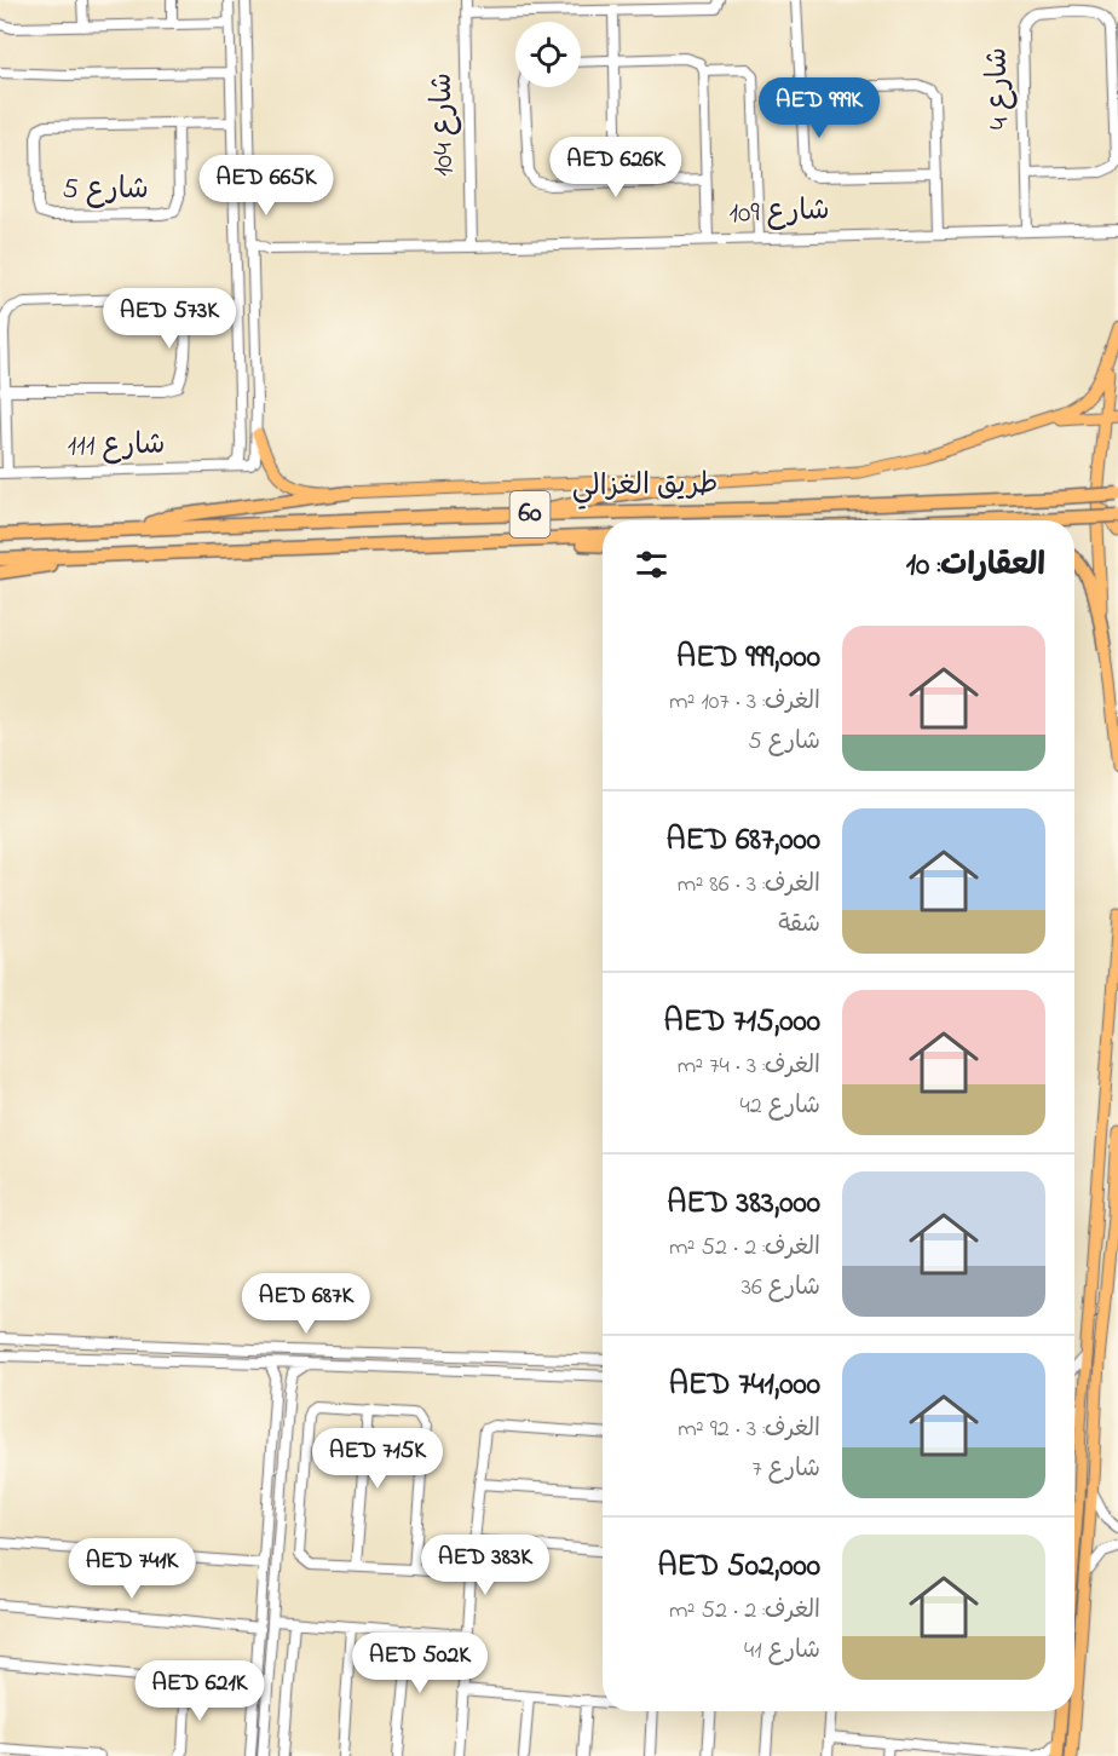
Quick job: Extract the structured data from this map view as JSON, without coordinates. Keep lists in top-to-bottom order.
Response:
{
  "streets": {
    "highway": ["طريق الغزالي", "60"],
    "street": [
      "شارع 4",
      "شارع 104",
      "شارع 5",
      "شارع 109",
      "شارع 111"
    ]
  },
  "crossings": [
    ["شارع 4", "شارع 109"],
    ["شارع 104", "شارع 109"]
  ],
  "page": {
    "price": [
      "AED 999K",
      "AED 626K",
      "AED 665K",
      "AED 573K",
      "AED 687K",
      "AED 715K",
      "AED 383K",
      "AED 741K",
      "AED 502K",
      "AED 621K"
    ],
    "heading": "العقارات: 10",
    "list": [
      {
        "name": "AED 999,000",
        "note": "الغرف: 3 · 107 m² · شارع 5"
      },
      {
        "name": "AED 687,000",
        "note": "الغرف: 3 · 86 m² · شقة"
      },
      {
        "name": "AED 715,000",
        "note": "الغرف: 3 · 74 m² · شارع 42"
      },
      {
        "name": "AED 383,000",
        "note": "الغرف: 2 · 52 m² · شارع 36"
      },
      {
        "name": "AED 741,000",
        "note": "الغرف: 3 · 92 m² · شارع 7"
      },
      {
        "name": "AED 502,000",
        "note": "الغرف: 2 · 52 m² · شارع 41"
      }
    ]
  }
}
